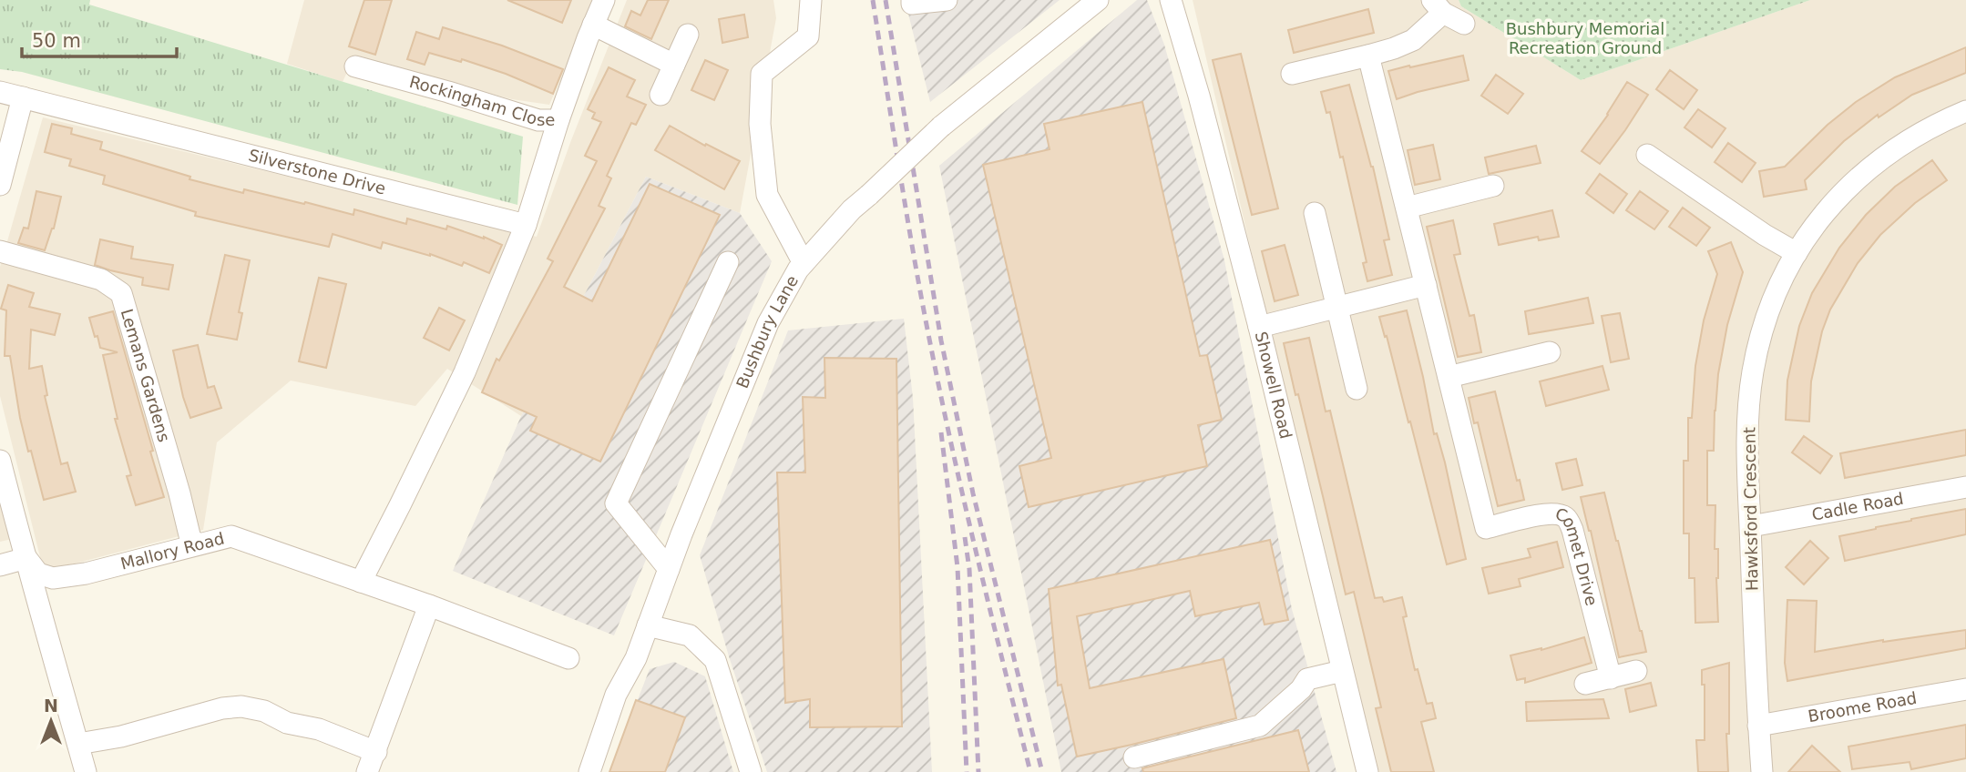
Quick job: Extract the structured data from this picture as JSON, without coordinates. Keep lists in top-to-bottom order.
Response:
{
  "streets": {
    "street": [
      "Rockingham Close",
      "Silverstone Drive",
      "Bushbury Lane",
      "Lemans Gardens",
      "Showell Road",
      "Cadle Road",
      "Hawksford Crescent",
      "Mallory Road",
      "Comet Drive",
      "Broome Road"
    ]
  },
  "crossings": [
    ["Lemans Gardens", "Mallory Road"],
    ["Cadle Road", "Hawksford Crescent"],
    ["Hawksford Crescent", "Broome Road"]
  ],
  "parks": ["Bushbury Memorial Recreation Ground"],
  "scale_bar": "50 m",
  "north": "top"
}
